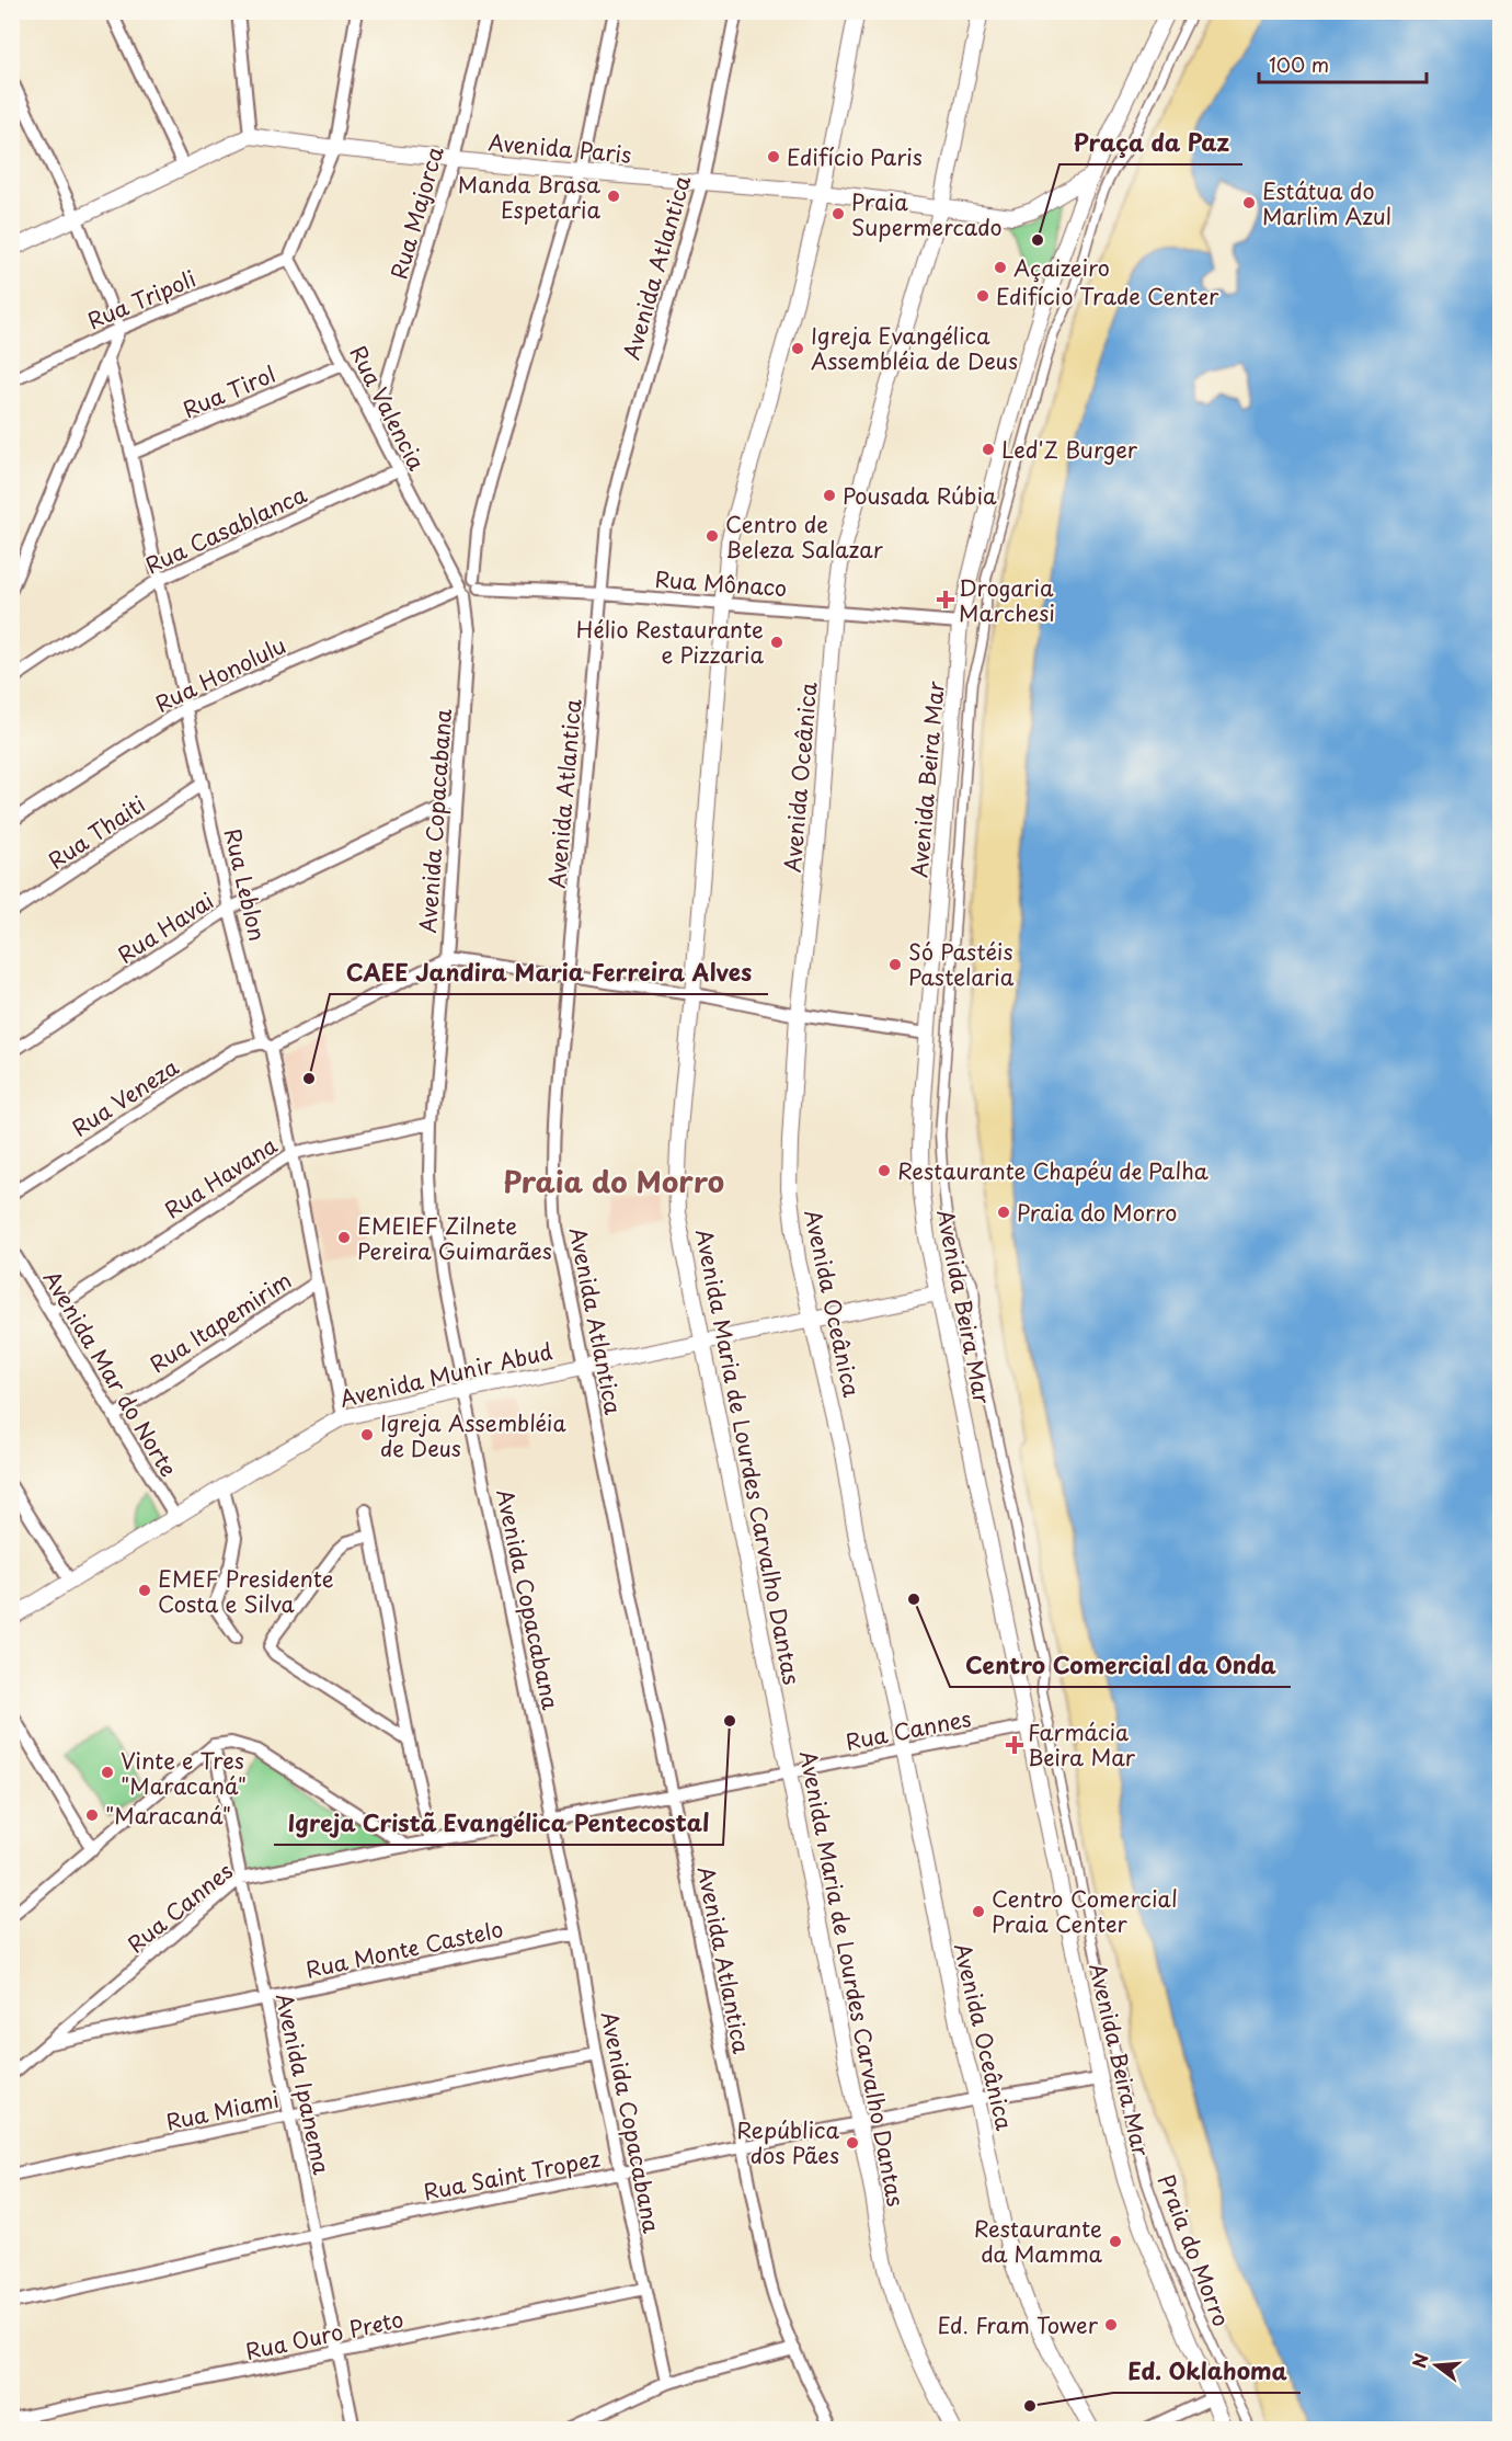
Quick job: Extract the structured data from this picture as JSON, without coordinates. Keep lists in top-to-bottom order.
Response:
{
  "streets": {
    "street": [
      "Avenida Paris",
      "Rua Majorca",
      "Avenida Atlantica",
      "Rua Tripoli",
      "Rua Tirol",
      "Rua Valencia",
      "Rua Casablanca",
      "Rua Mônaco",
      "Rua Honolulu",
      "Avenida Oceânica",
      "Avenida Beira Mar",
      "Avenida Copacabana",
      "Rua Thaiti",
      "Rua Leblon",
      "Rua Havai",
      "Rua Veneza",
      "Rua Havana",
      "Rua Itapemirim",
      "Avenida Mar do Norte",
      "Avenida Munir Abud",
      "Avenida Maria de Lourdes Carvalho Dantas",
      "Rua Cannes",
      "Rua Monte Castelo",
      "Avenida Ipanema",
      "Rua Miami",
      "Rua Saint Tropez",
      "Praia do Morro",
      "Rua Ouro Preto"
    ]
  },
  "crossings": [
    ["Avenida Paris", "Rua Majorca"],
    ["Avenida Paris", "Avenida Atlantica"],
    ["Avenida Paris", "Avenida Oceânica"],
    ["Avenida Paris", "Avenida Beira Mar"],
    ["Avenida Paris", "Avenida Copacabana"],
    ["Avenida Paris", "Avenida Maria de Lourdes Carvalho Dantas"],
    ["Rua Majorca", "Rua Valencia"],
    ["Avenida Atlantica", "Rua Mônaco"],
    ["Avenida Atlantica", "Avenida Munir Abud"],
    ["Avenida Atlantica", "Rua Cannes"],
    ["Avenida Atlantica", "Rua Saint Tropez"],
    ["Rua Tripoli", "Rua Valencia"],
    ["Rua Tirol", "Rua Valencia"],
    ["Rua Tirol", "Rua Leblon"],
    ["Rua Valencia", "Rua Casablanca"],
    ["Rua Valencia", "Rua Mônaco"],
    ["Rua Valencia", "Rua Honolulu"],
    ["Rua Valencia", "Avenida Copacabana"],
    ["Rua Casablanca", "Rua Leblon"],
    ["Rua Mônaco", "Rua Honolulu"],
    ["Rua Mônaco", "Avenida Oceânica"],
    ["Rua Mônaco", "Avenida Beira Mar"],
    ["Rua Mônaco", "Avenida Copacabana"],
    ["Rua Mônaco", "Avenida Maria de Lourdes Carvalho Dantas"],
    ["Rua Honolulu", "Avenida Copacabana"],
    ["Rua Honolulu", "Rua Leblon"],
    ["Avenida Oceânica", "Avenida Munir Abud"],
    ["Avenida Oceânica", "Rua Cannes"],
    ["Avenida Oceânica", "Rua Saint Tropez"],
    ["Avenida Beira Mar", "Avenida Munir Abud"],
    ["Avenida Beira Mar", "Rua Cannes"],
    ["Avenida Beira Mar", "Rua Saint Tropez"],
    ["Avenida Copacabana", "Rua Havai"],
    ["Avenida Copacabana", "Rua Veneza"],
    ["Avenida Copacabana", "Rua Havana"],
    ["Avenida Copacabana", "Avenida Munir Abud"],
    ["Avenida Copacabana", "Rua Cannes"],
    ["Avenida Copacabana", "Rua Monte Castelo"],
    ["Avenida Copacabana", "Rua Miami"],
    ["Avenida Copacabana", "Rua Saint Tropez"],
    ["Avenida Copacabana", "Rua Ouro Preto"],
    ["Rua Thaiti", "Rua Leblon"],
    ["Rua Leblon", "Rua Havai"],
    ["Rua Leblon", "Rua Veneza"],
    ["Rua Leblon", "Rua Havana"],
    ["Rua Leblon", "Rua Itapemirim"],
    ["Rua Leblon", "Avenida Munir Abud"],
    ["Rua Havana", "Avenida Mar do Norte"],
    ["Rua Itapemirim", "Avenida Mar do Norte"],
    ["Avenida Mar do Norte", "Avenida Munir Abud"],
    ["Avenida Munir Abud", "Avenida Maria de Lourdes Carvalho Dantas"],
    ["Avenida Maria de Lourdes Carvalho Dantas", "Rua Cannes"],
    ["Avenida Maria de Lourdes Carvalho Dantas", "Rua Saint Tropez"],
    ["Rua Cannes", "Rua Monte Castelo"],
    ["Rua Cannes", "Avenida Ipanema"],
    ["Rua Monte Castelo", "Avenida Ipanema"],
    ["Avenida Ipanema", "Rua Miami"],
    ["Avenida Ipanema", "Rua Saint Tropez"],
    ["Avenida Ipanema", "Rua Ouro Preto"]
  ],
  "districts": ["Praia do Morro"],
  "places": {
    "other": [
      "Edifício Paris",
      "Manda Brasa Espetaria",
      "Estátua do Marlim Azul",
      "Praia Supermercado",
      "Praça da Paz",
      "Açaizeiro",
      "Edifício Trade Center",
      "Igreja Evangélica Assembléia de Deus",
      "Led'Z Burger",
      "Pousada Rúbia",
      "Centro de Beleza Salazar",
      "Hélio Restaurante e Pizzaria",
      "Só Pastéis Pastelaria",
      "CAEE Jandira Maria Ferreira Alves",
      "Restaurante Chapéu de Palha",
      "Praia do Morro",
      "EMEIEF Zilnete Pereira Guimarães",
      "Igreja Assembléia de Deus",
      "EMEF Presidente Costa e Silva",
      "Centro Comercial da Onda",
      "Igreja Cristã Evangélica Pentecostal",
      "Vinte e Tres \"Maracaná\"",
      "\"Maracaná\"",
      "Centro Comercial Praia Center",
      "República dos Pães",
      "Restaurante da Mamma",
      "Ed. Fram Tower",
      "Ed. Oklahoma"
    ],
    "health": ["Drogaria Marchesi", "Farmácia Beira Mar"]
  },
  "scale_bar": "100 m",
  "north": "left"
}
